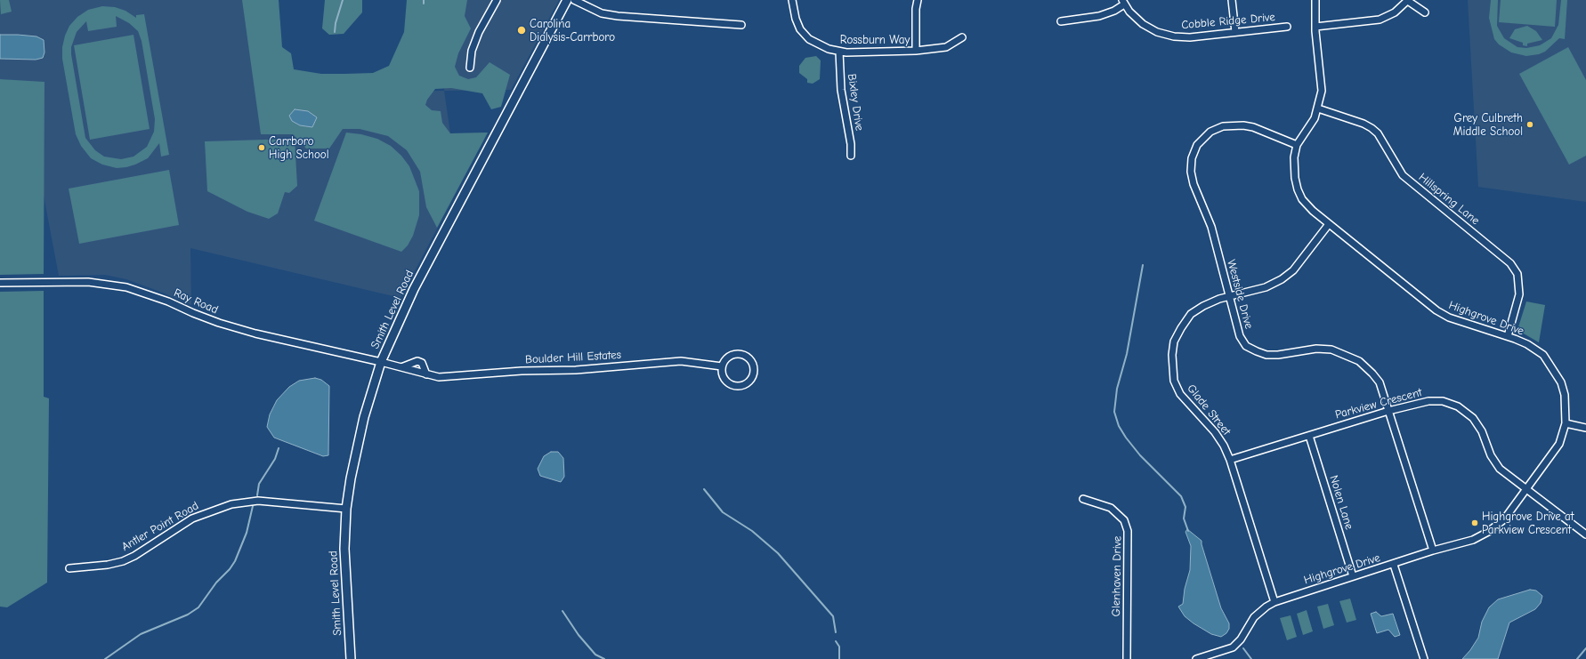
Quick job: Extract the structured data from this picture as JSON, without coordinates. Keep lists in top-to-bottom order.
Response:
{
  "streets": {
    "main road": ["Smith Level Road"],
    "street": [
      "Cobble Ridge Drive",
      "Rossburn Way",
      "Bixley Drive",
      "Hillspring Lane",
      "Westside Drive",
      "Ray Road",
      "Highgrove Drive",
      "Boulder Hill Estates",
      "Parkview Crescent",
      "Glade Street",
      "Nolen Lane",
      "Antler Point Road",
      "Glenhaven Drive"
    ]
  },
  "crossings": [
    ["Rossburn Way", "Bixley Drive"],
    ["Hillspring Lane", "Highgrove Drive"],
    ["Westside Drive", "Highgrove Drive"],
    ["Westside Drive", "Parkview Crescent"],
    ["Westside Drive", "Glade Street"],
    ["Ray Road", "Smith Level Road"],
    ["Ray Road", "Boulder Hill Estates"],
    ["Smith Level Road", "Boulder Hill Estates"],
    ["Smith Level Road", "Antler Point Road"],
    ["Highgrove Drive", "Parkview Crescent"],
    ["Highgrove Drive", "Glade Street"],
    ["Highgrove Drive", "Nolen Lane"],
    ["Parkview Crescent", "Glade Street"],
    ["Parkview Crescent", "Nolen Lane"]
  ],
  "places": [
    "Carolina Dialysis-Carrboro",
    "Grey Culbreth Middle School",
    "Carrboro High School",
    "Highgrove Drive at Parkview Crescent"
  ]
}
